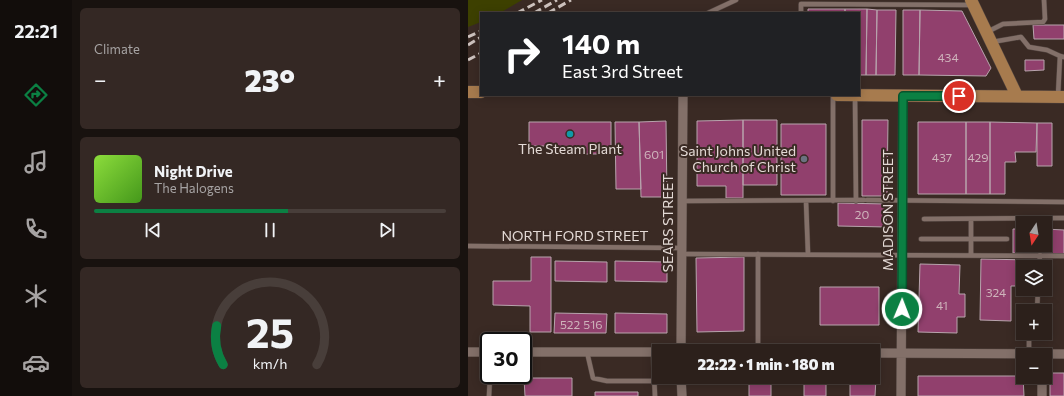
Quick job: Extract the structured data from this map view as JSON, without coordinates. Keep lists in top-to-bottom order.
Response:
{
  "streets": {
    "street": ["MADISON STREET", "SEARS STREET"],
    "lane": ["NORTH FORD STREET"]
  },
  "crossings": [
    ["MADISON STREET", "NORTH FORD STREET"],
    ["SEARS STREET", "NORTH FORD STREET"]
  ],
  "places": ["The Steam Plant", "Saint Johns United Church of Christ"],
  "house_numbers": [
    "434",
    "601",
    "437",
    "429",
    "20",
    "324",
    "41",
    "522",
    "516"
  ],
  "north": "bottom",
  "page": {
    "tabs": "22:21",
    "tile": "Climate",
    "turn": ["140 m", "East 3rd Street"],
    "heat": ["−", "23°", "+"],
    "song": ["Night Drive", "The Halogens"],
    "map_buttons": ["+", "−"],
    "limit": "30",
    "trip": "22:22 · 1 min · 180 m",
    "gauge": ["25", "km/h"]
  }
}
